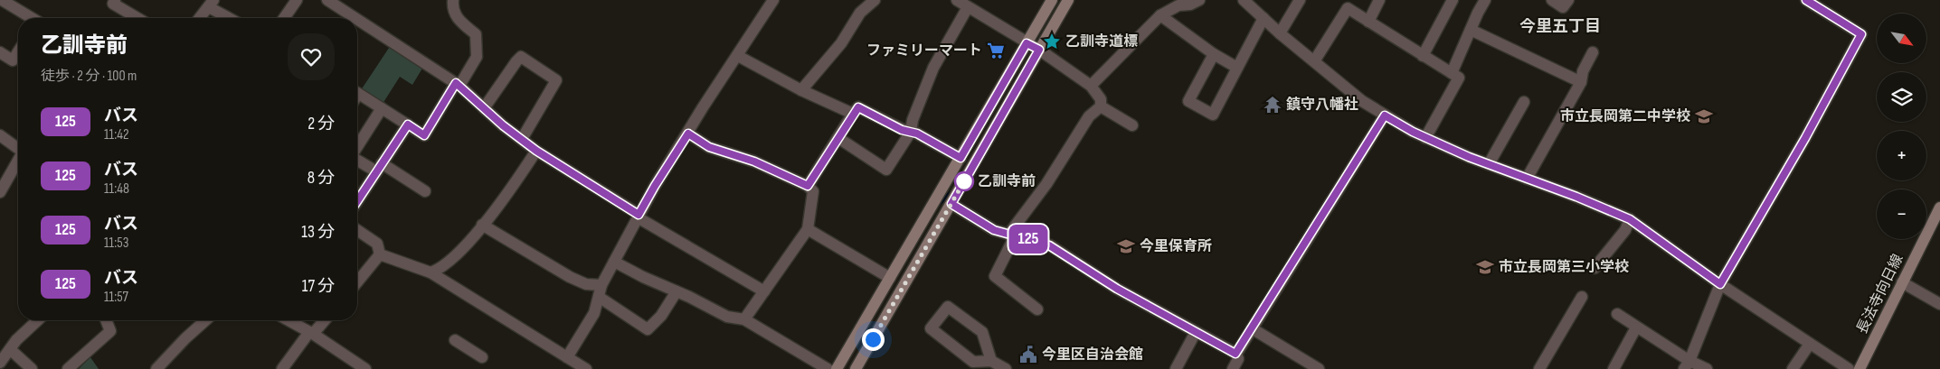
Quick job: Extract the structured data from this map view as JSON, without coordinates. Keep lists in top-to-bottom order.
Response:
{
  "streets": {
    "street": ["長法寺向日線"]
  },
  "districts": ["今里五丁目"],
  "places": {
    "place": ["乙訓寺道標"],
    "supermarket": ["ファミリーマート"],
    "temple": ["鎮守八幡社"],
    "school or university": ["市立長岡第二中学校", "今里保育所", "市立長岡第三小学校"],
    "other": ["乙訓寺前"],
    "public building": ["今里区自治会館"]
  },
  "lines": ["bus line 125"],
  "north": "bottom right",
  "page": {
    "on_map": "125",
    "map_buttons": ["+", "−"],
    "heading": ["乙訓寺前", "徒歩 · 2 分 · 100 m"],
    "list": [
      {
        "mark": "125",
        "name": "バス",
        "note": "11:42",
        "value": "2 分"
      },
      {
        "mark": "125",
        "name": "バス",
        "note": "11:48",
        "value": "8 分"
      },
      {
        "mark": "125",
        "name": "バス",
        "note": "11:53",
        "value": "13 分"
      },
      {
        "mark": "125",
        "name": "バス",
        "note": "11:57",
        "value": "17 分"
      }
    ]
  }
}
